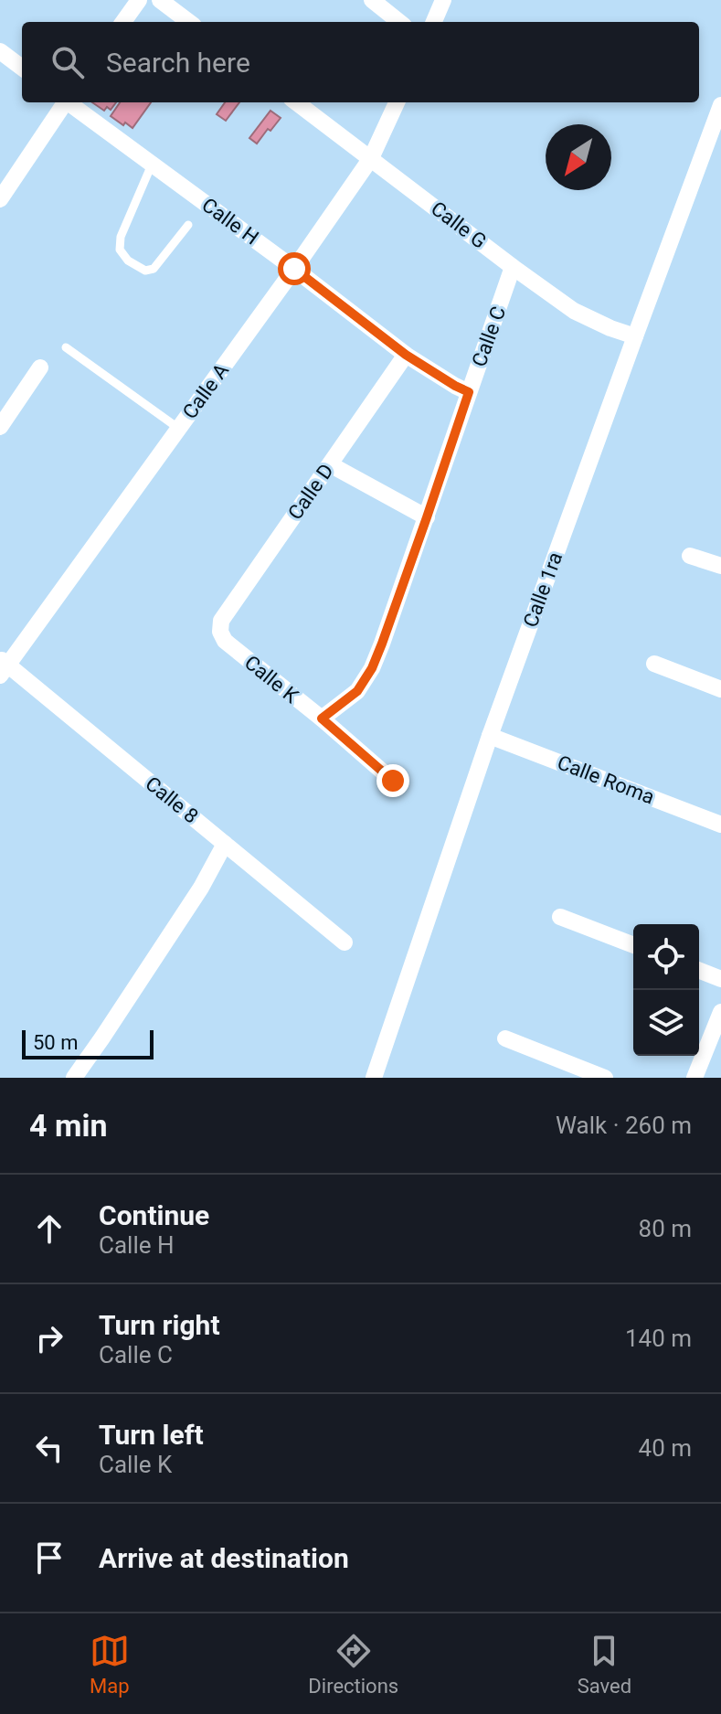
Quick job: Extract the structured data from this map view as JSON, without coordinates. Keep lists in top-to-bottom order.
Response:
{
  "streets": {
    "street": [
      "Calle H",
      "Calle G",
      "Calle C",
      "Calle A",
      "Calle D",
      "Calle 1ra",
      "Calle K",
      "Calle Roma",
      "Calle 8"
    ]
  },
  "crossings": [
    ["Calle H", "Calle C"],
    ["Calle H", "Calle A"],
    ["Calle H", "Calle D"],
    ["Calle G", "Calle C"],
    ["Calle G", "Calle A"],
    ["Calle G", "Calle 1ra"],
    ["Calle C", "Calle K"],
    ["Calle A", "Calle 8"],
    ["Calle D", "Calle K"],
    ["Calle 1ra", "Calle Roma"]
  ],
  "scale_bar": "50 m",
  "north": "bottom left",
  "page": {
    "search": "Search here",
    "scale": "50 m",
    "heading": ["4 min", "Walk · 260 m"],
    "list": [
      ["Continue", "Calle H", "80 m"],
      ["Turn right", "Calle C", "140 m"],
      ["Turn left", "Calle K", "40 m"],
      "Arrive at destination"
    ],
    "nav": ["Map", "Directions", "Saved"]
  }
}
